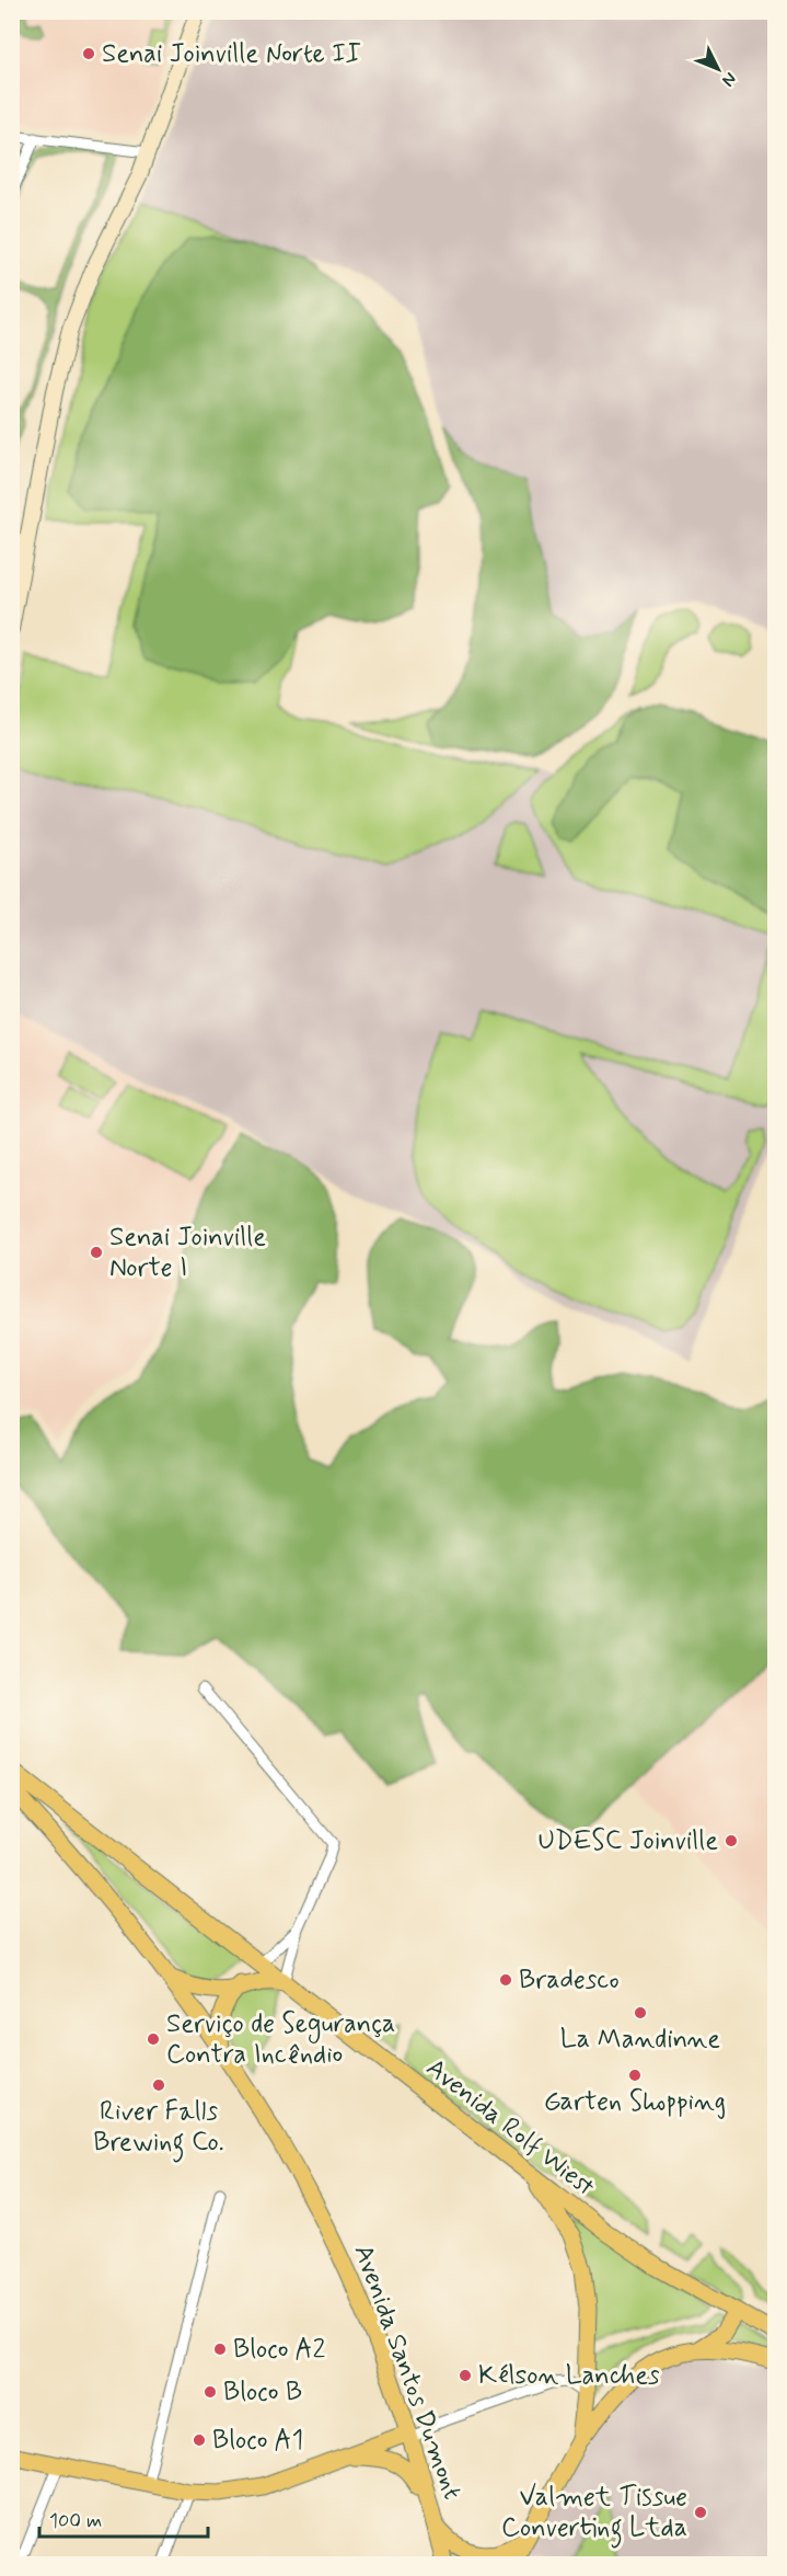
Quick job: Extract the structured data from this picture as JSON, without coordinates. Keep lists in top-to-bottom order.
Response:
{
  "streets": {
    "main road": ["Avenida Rolf Wiest", "Avenida Santos Dumont"]
  },
  "places": [
    "Senai Joinville Norte II",
    "Senai Joinville Norte I",
    "UDESC Joinville",
    "Bradesco",
    "La Mandinne",
    "Serviço de Segurança Contra Incêndio",
    "Garten Shopping",
    "River Falls Brewing Co.",
    "Bloco A2",
    "Kélson Lanches",
    "Bloco B",
    "Bloco A1",
    "Valmet Tissue Converting Ltda"
  ],
  "scale_bar": "100 m",
  "north": "bottom right"
}
